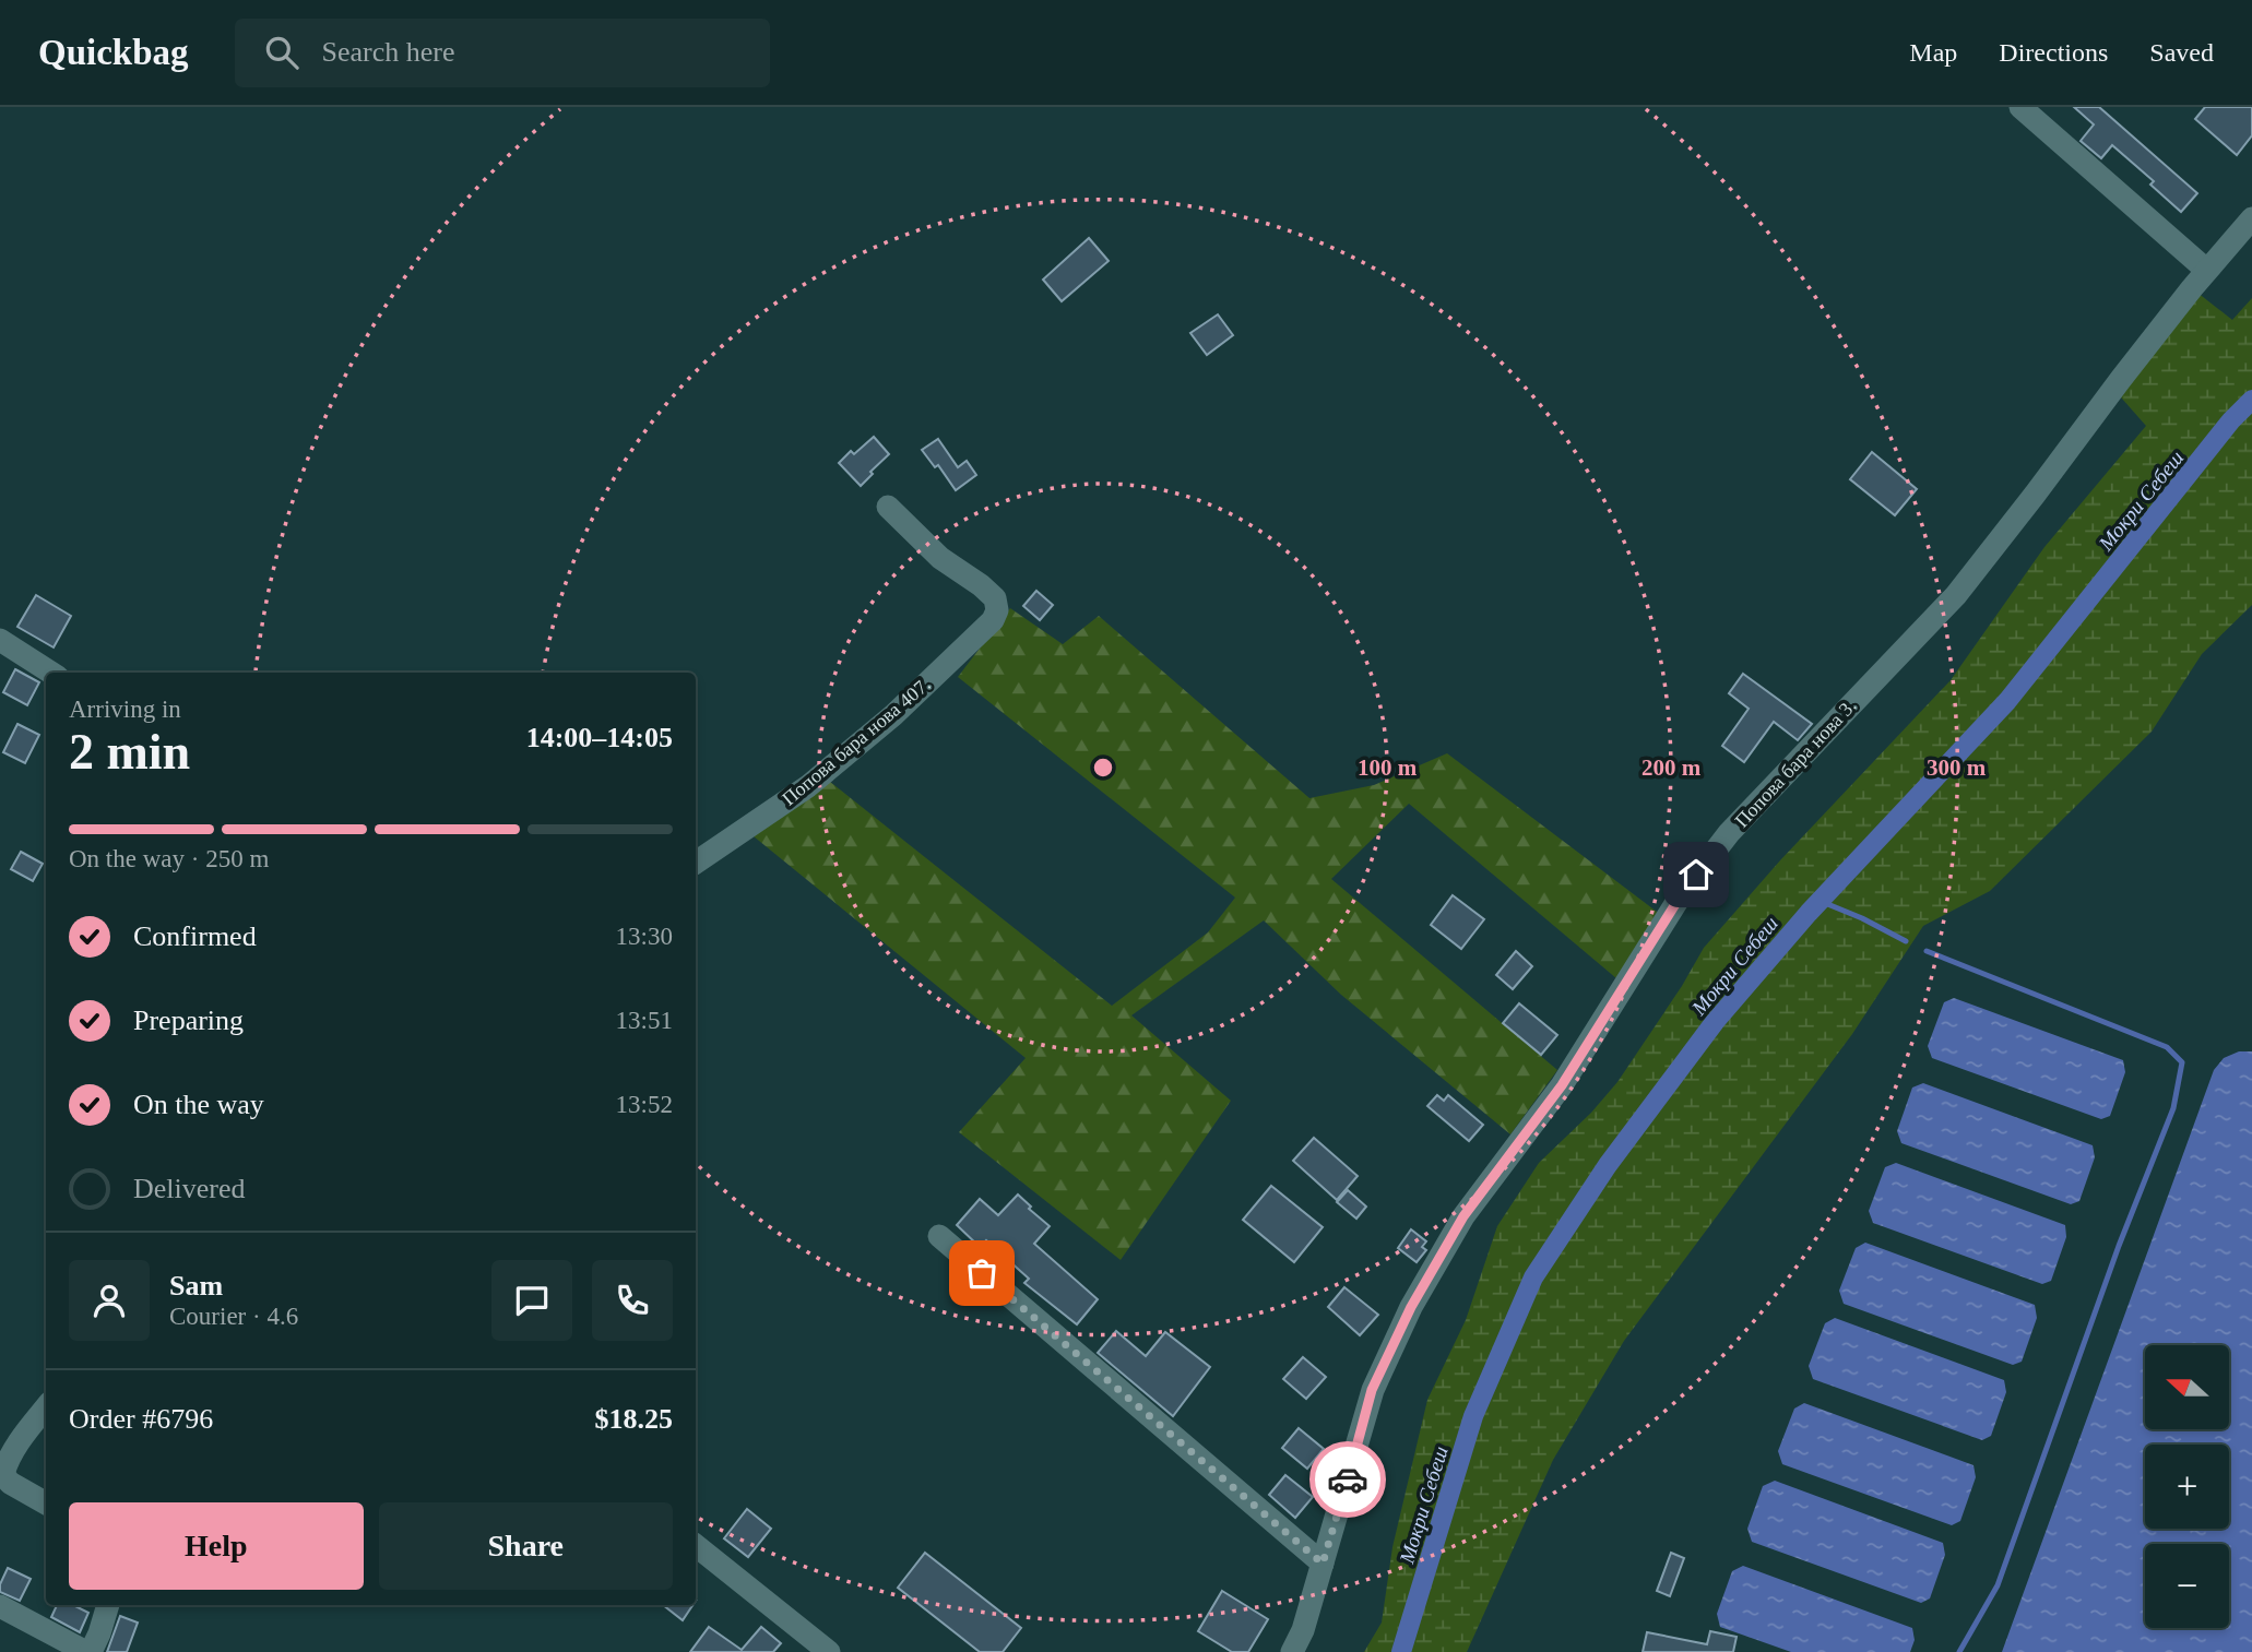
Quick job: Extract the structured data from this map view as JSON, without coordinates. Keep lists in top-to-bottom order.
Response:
{
  "streets": {
    "street": ["Попова бара нова 407.", "Попова бара нова 3."]
  },
  "water": ["Мокри Себеш"],
  "north": "left",
  "page": {
    "header": "Quickbag",
    "search": "Search here",
    "nav": ["Map", "Directions", "Saved"],
    "heading": ["2 min", "Arriving in", "14:00–14:05"],
    "panel": [
      "Sam",
      "Courier · 4.6",
      "Order #6796",
      "$18.25"
    ],
    "bar": "On the way · 250 m",
    "list": [
      ["Confirmed", "13:30"],
      ["Preparing", "13:51"],
      ["On the way", "13:52"],
      "Delivered"
    ],
    "map_buttons": ["+", "−"],
    "buttons": ["Help", "Share"]
  },
  "rings": ["100 m", "200 m", "300 m"]
}
